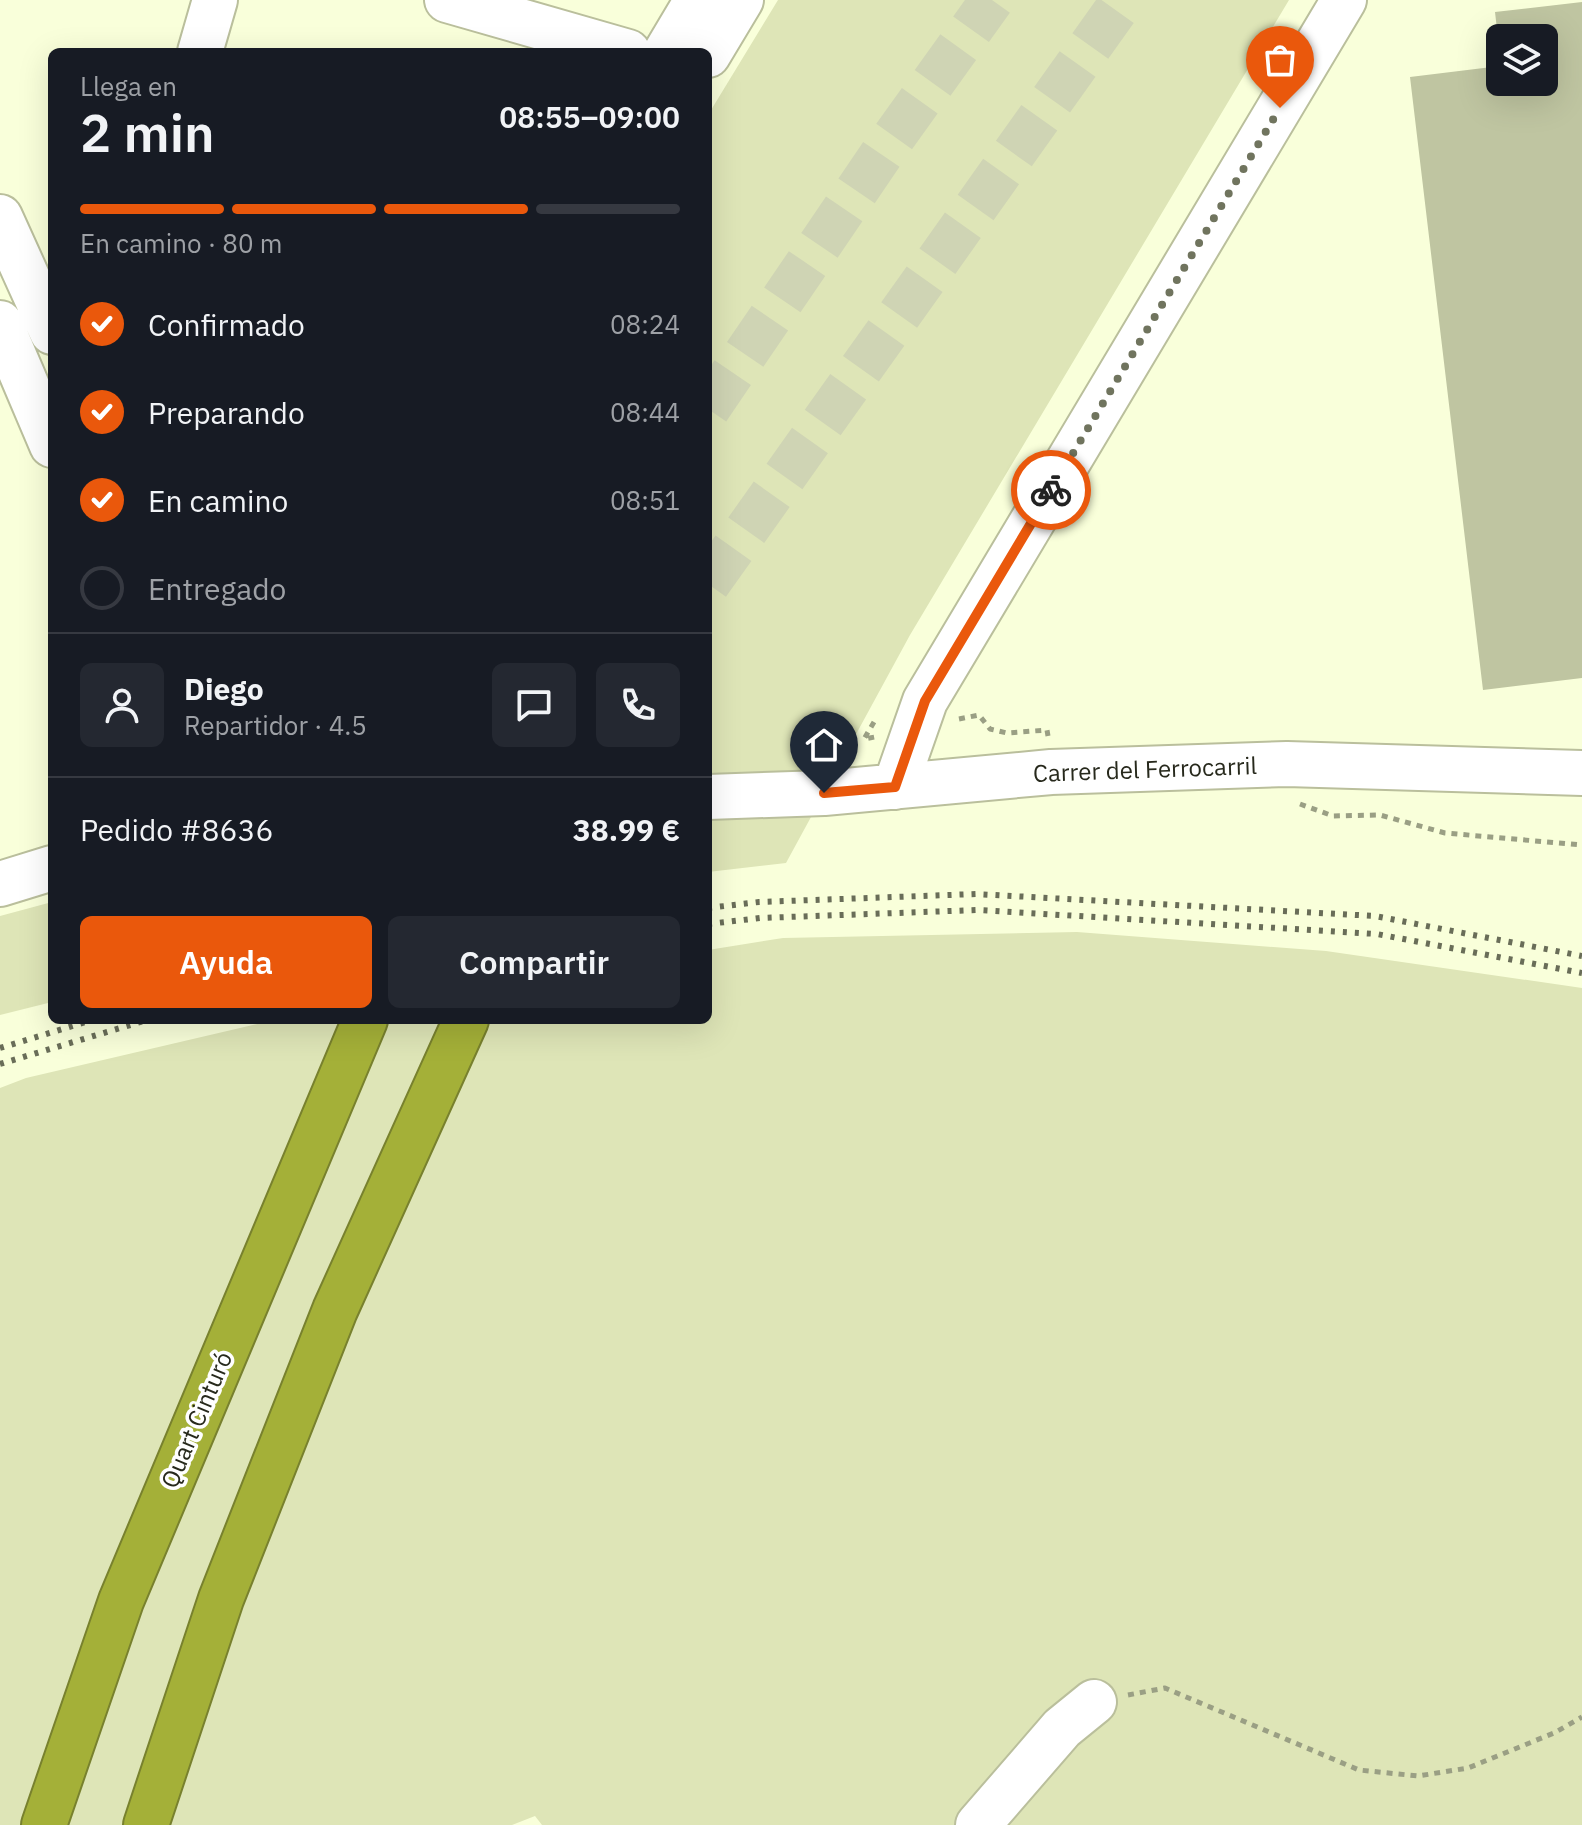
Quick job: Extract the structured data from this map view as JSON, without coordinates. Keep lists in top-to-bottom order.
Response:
{
  "streets": {
    "highway": ["Quart Cinturó"],
    "street": ["Carrer del Ferrocarril"]
  },
  "page": {
    "heading": ["2 min", "Llega en", "08:55–09:00"],
    "panel": [
      "Diego",
      "Repartidor · 4.5",
      "Pedido #8636",
      "38.99 €"
    ],
    "bar": "En camino · 80 m",
    "list": [
      ["Confirmado", "08:24"],
      ["Preparando", "08:44"],
      ["En camino", "08:51"],
      "Entregado"
    ],
    "buttons": ["Ayuda", "Compartir"]
  }
}
